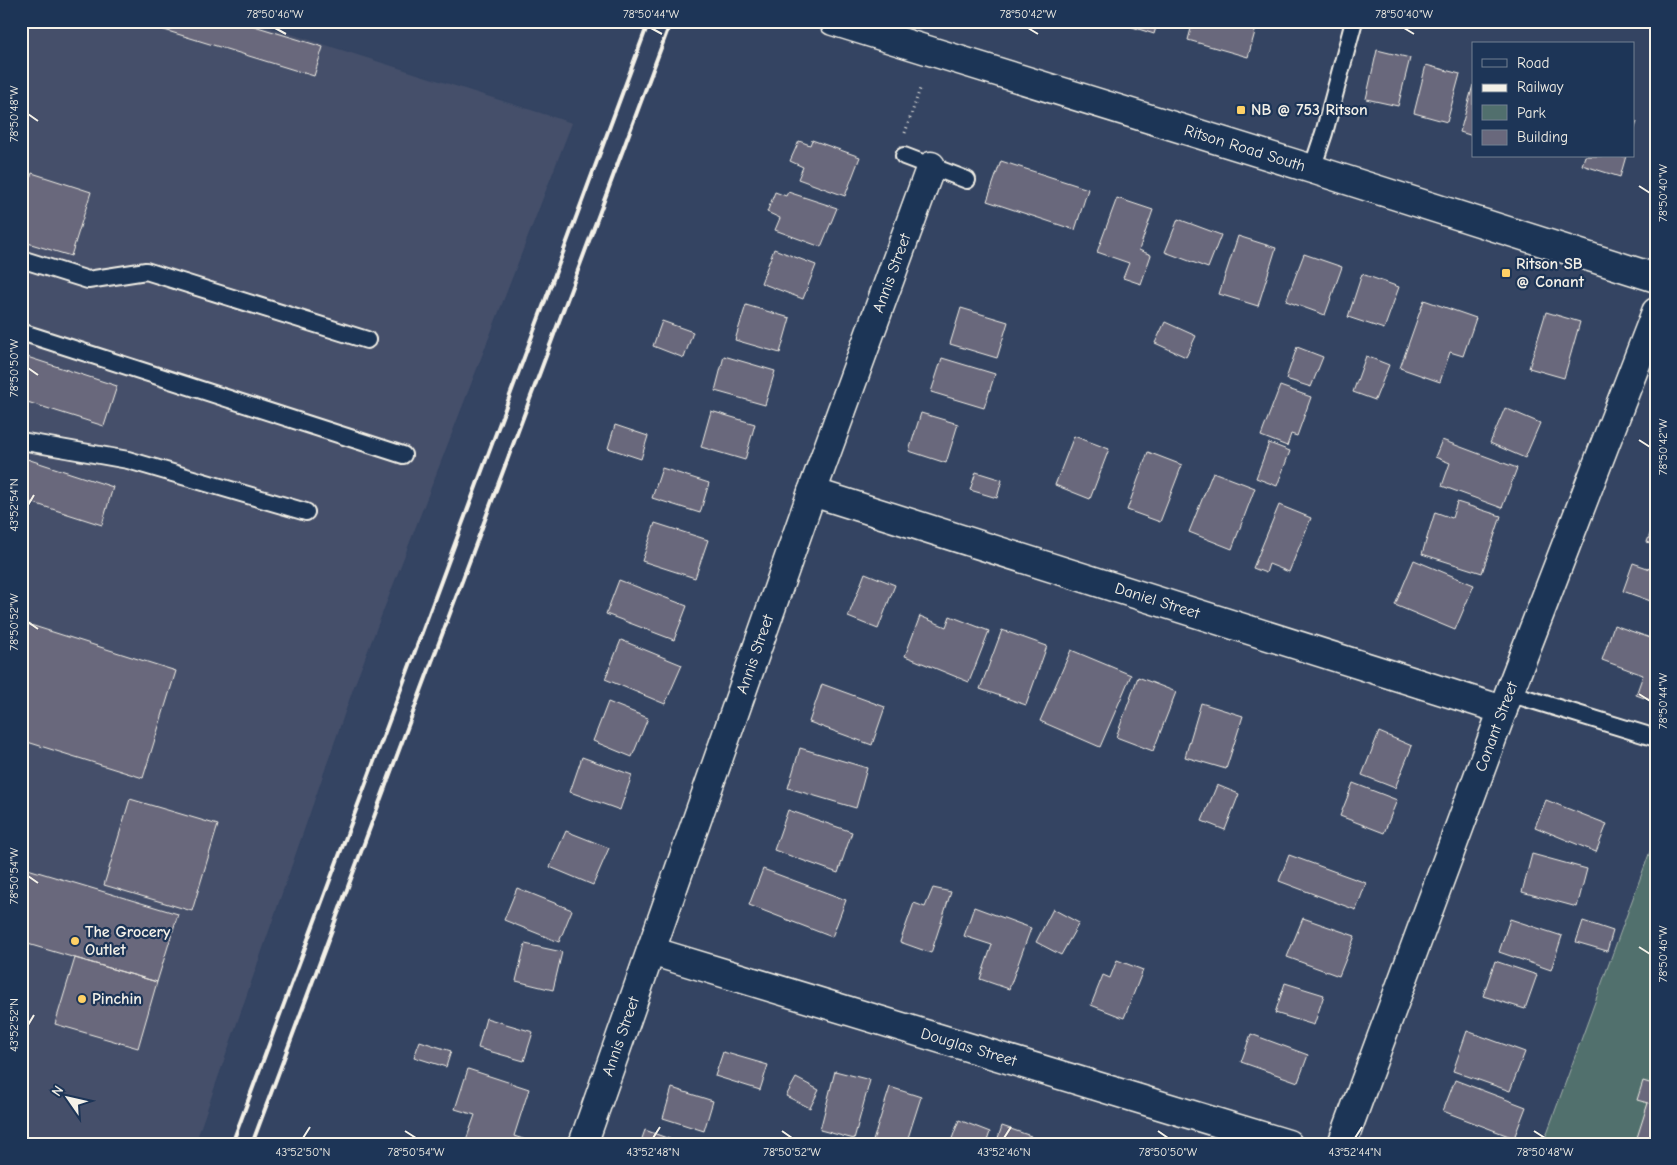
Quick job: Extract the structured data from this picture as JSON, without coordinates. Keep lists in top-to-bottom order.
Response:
{
  "streets": {
    "street": [
      "Ritson Road South",
      "Annis Street",
      "Daniel Street",
      "Conant Street",
      "Douglas Street"
    ]
  },
  "crossings": [
    ["Annis Street", "Daniel Street"],
    ["Annis Street", "Douglas Street"],
    ["Daniel Street", "Conant Street"]
  ],
  "places": {
    "transit": ["NB @ 753 Ritson", "Ritson SB @ Conant"],
    "other": ["The Grocery Outlet", "Pinchin"]
  },
  "legend": [
    "Road",
    "Railway",
    "Park",
    "Building"
  ],
  "north": "top left",
  "coordinates": [
    "78°50'46\"W",
    "78°50'44\"W",
    "78°50'42\"W",
    "78°50'40\"W",
    "78°50'48\"W",
    "78°50'50\"W",
    "43°52'54\"N",
    "78°50'52\"W",
    "78°50'54\"W",
    "43°52'52\"N",
    "43°52'50\"N",
    "43°52'48\"N",
    "43°52'46\"N",
    "43°52'44\"N"
  ]
}
